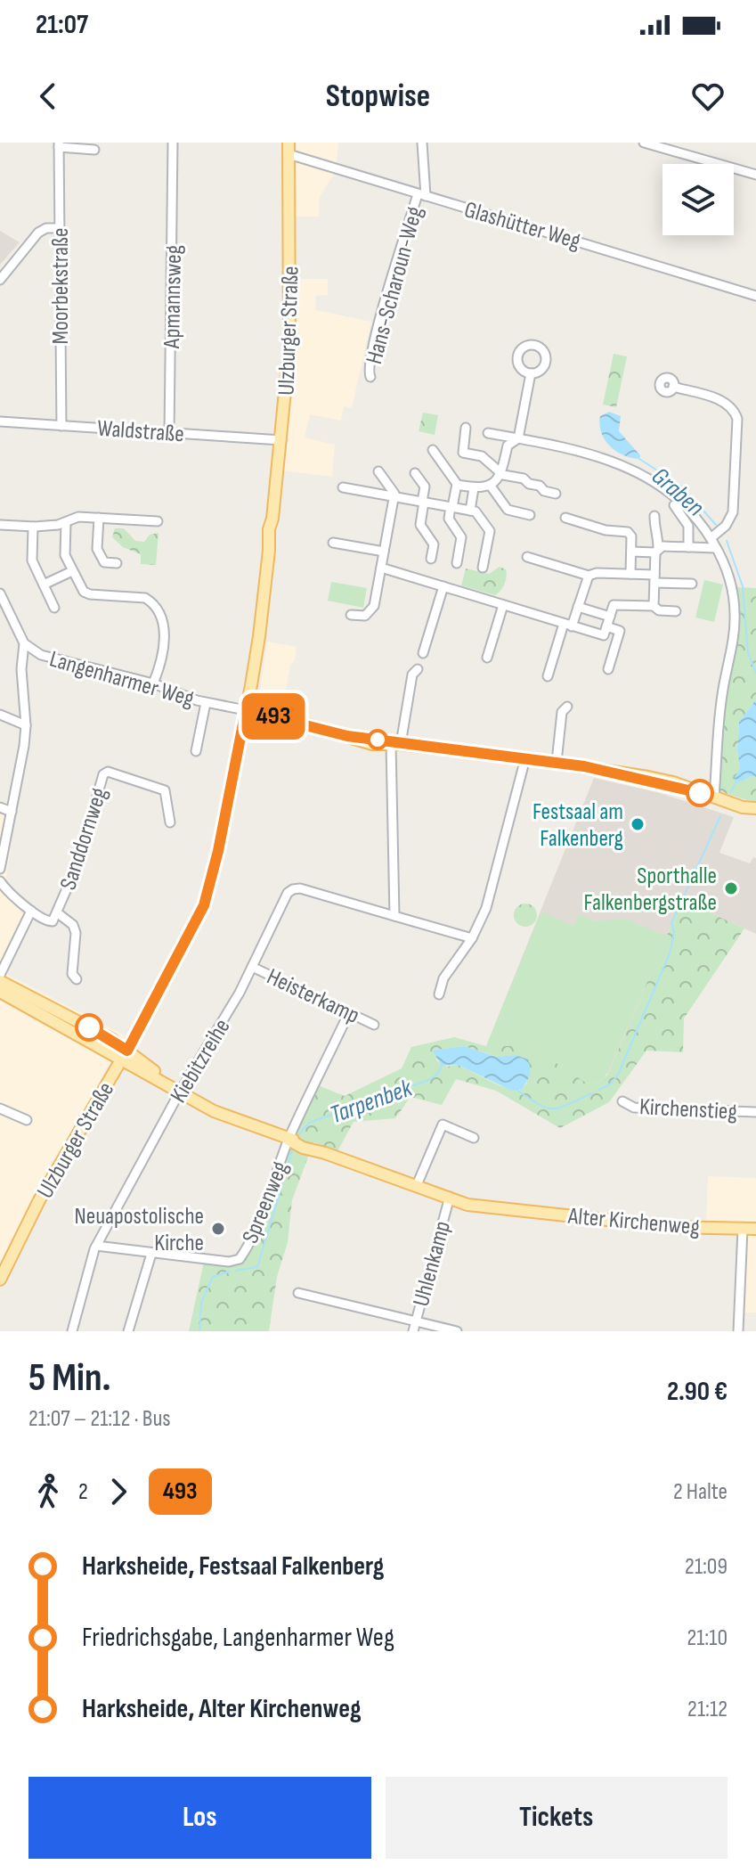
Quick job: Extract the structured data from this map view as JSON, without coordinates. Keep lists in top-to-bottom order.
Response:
{
  "streets": {
    "main road": ["Ulzburger Straße", "Langenharmer Weg", "Alter Kirchenweg"],
    "street": [
      "Glashütter Weg",
      "Hans-Scharoun-Weg",
      "Moorbekstraße",
      "Apmannsweg",
      "Waldstraße",
      "Sanddornweg",
      "Heisterkamp",
      "Kiebitzreihe",
      "Kirchenstieg",
      "Spreenweg",
      "Uhlenkamp"
    ]
  },
  "crossings": [
    ["Glashütter Weg", "Hans-Scharoun-Weg"],
    ["Glashütter Weg", "Ulzburger Straße"],
    ["Moorbekstraße", "Waldstraße"],
    ["Apmannsweg", "Waldstraße"],
    ["Ulzburger Straße", "Waldstraße"],
    ["Ulzburger Straße", "Langenharmer Weg"],
    ["Ulzburger Straße", "Alter Kirchenweg"],
    ["Heisterkamp", "Kiebitzreihe"],
    ["Heisterkamp", "Spreenweg"],
    ["Kiebitzreihe", "Spreenweg"],
    ["Kiebitzreihe", "Alter Kirchenweg"],
    ["Spreenweg", "Alter Kirchenweg"],
    ["Alter Kirchenweg", "Uhlenkamp"]
  ],
  "water": ["Graben", "Tarpenbek"],
  "places": ["Festsaal am Falkenberg", "Sporthalle Falkenbergstraße", "Neuapostolische Kirche"],
  "lines": ["bus line 493"],
  "page": {
    "status": "21:07",
    "header": "Stopwise",
    "on_map": "493",
    "heading": ["5 Min.", "21:07 – 21:12 · Bus", "2.90 €"],
    "legs": ["2", "493", "2 Halte"],
    "list": [
      {
        "name": "Harksheide, Festsaal Falkenberg",
        "value": "21:09"
      },
      {
        "name": "Friedrichsgabe, Langenharmer Weg",
        "value": "21:10"
      },
      {
        "name": "Harksheide, Alter Kirchenweg",
        "value": "21:12"
      }
    ],
    "buttons": ["Los", "Tickets"]
  }
}
